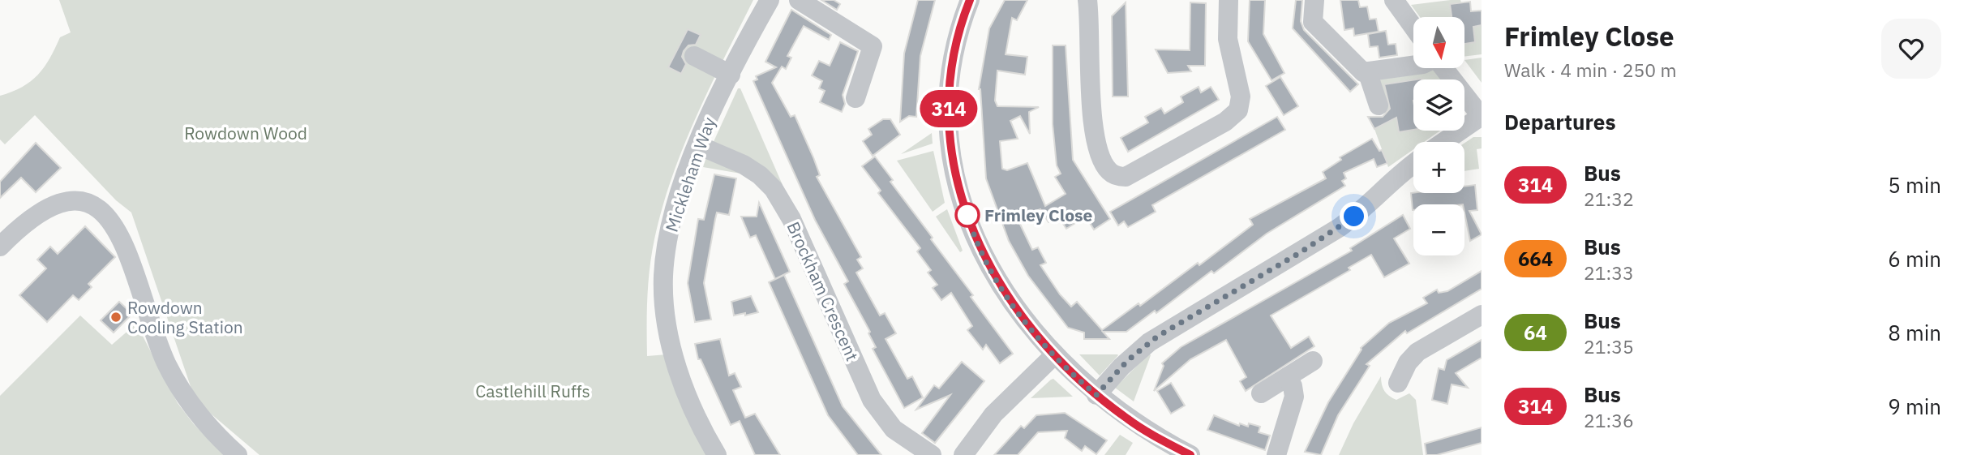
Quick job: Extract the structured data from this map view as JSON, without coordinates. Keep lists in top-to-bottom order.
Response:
{
  "streets": {
    "street": ["Mickleham Way", "Brockham Crescent"]
  },
  "crossings": [
    ["Mickleham Way", "Brockham Crescent"]
  ],
  "parks": ["Rowdown Wood", "Castlehill Ruffs"],
  "places": ["Frimley Close", "Rowdown Cooling Station"],
  "lines": ["bus line 314"],
  "north": "bottom",
  "page": {
    "on_map": "314",
    "heading": [
      ["Frimley Close", "Walk · 4 min · 250 m"],
      "Departures"
    ],
    "map_buttons": ["+", "−"],
    "list": [
      {
        "mark": "314",
        "name": "Bus",
        "note": "21:32",
        "value": "5 min"
      },
      {
        "mark": "664",
        "name": "Bus",
        "note": "21:33",
        "value": "6 min"
      },
      {
        "mark": "64",
        "name": "Bus",
        "note": "21:35",
        "value": "8 min"
      },
      {
        "mark": "314",
        "name": "Bus",
        "note": "21:36",
        "value": "9 min"
      }
    ]
  }
}
